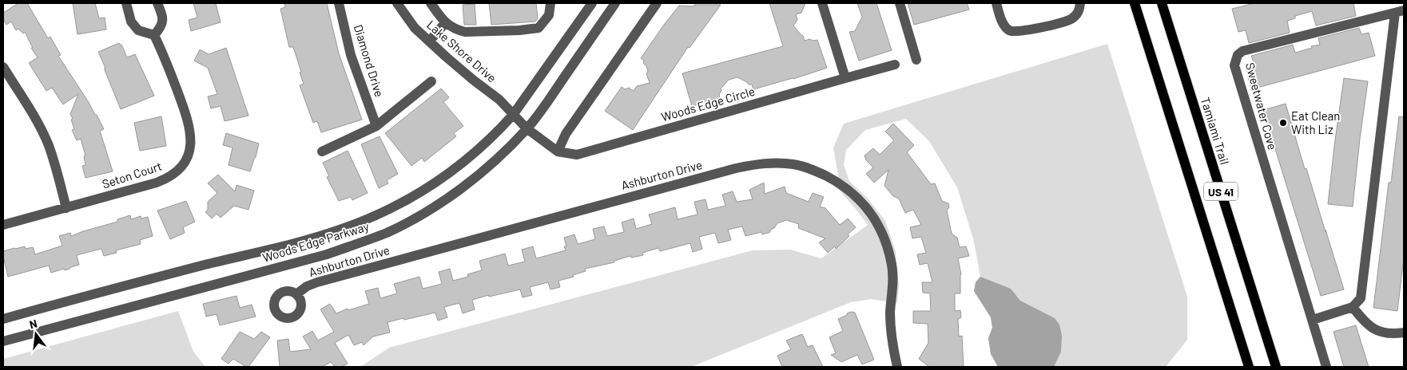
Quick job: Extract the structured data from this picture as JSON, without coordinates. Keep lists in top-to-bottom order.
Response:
{
  "streets": {
    "main road": ["Tamiami Trail", "US 41"],
    "street": [
      "Lake Shore Drive",
      "Diamond Drive",
      "Woods Edge Circle",
      "Sweetwater Cove",
      "Seton Court",
      "Ashburton Drive",
      "Woods Edge Parkway"
    ]
  },
  "crossings": [
    ["Lake Shore Drive", "Woods Edge Circle"],
    ["Lake Shore Drive", "Woods Edge Parkway"],
    ["Woods Edge Circle", "Woods Edge Parkway"]
  ],
  "places": ["Eat Clean With Liz"],
  "north": "top"
}
